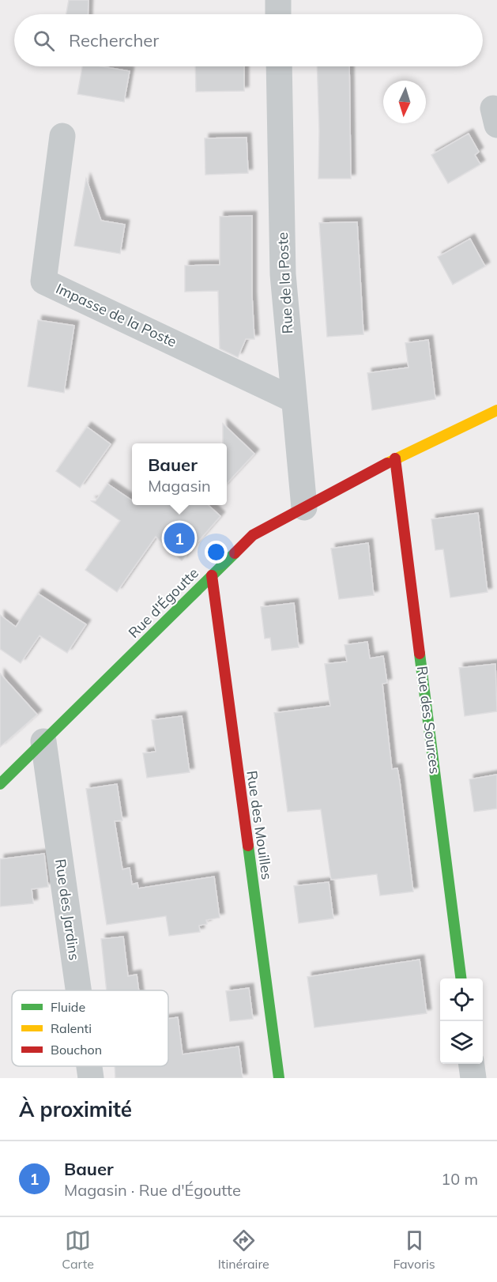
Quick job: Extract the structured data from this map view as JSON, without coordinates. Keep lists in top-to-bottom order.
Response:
{
  "streets": {
    "street": [
      "Rue de la Poste",
      "Impasse de la Poste",
      "Rue d'Égoutte",
      "Rue des Sources",
      "Rue des Mouilles",
      "Rue des Jardins"
    ]
  },
  "crossings": [
    ["Rue de la Poste", "Impasse de la Poste"],
    ["Rue de la Poste", "Rue d'Égoutte"],
    ["Rue d'Égoutte", "Rue des Sources"],
    ["Rue d'Égoutte", "Rue des Mouilles"],
    ["Rue d'Égoutte", "Rue des Jardins"]
  ],
  "legend": ["Fluide", "Ralenti", "Bouchon"],
  "north": "bottom",
  "page": {
    "search": "Rechercher",
    "popup": ["Bauer", "Magasin"],
    "pins": "1",
    "heading": "À proximité",
    "list": [
      {
        "mark": "1",
        "name": "Bauer",
        "note": "Magasin · Rue d'Égoutte",
        "value": "10 m"
      }
    ],
    "nav": ["Carte", "Itinéraire", "Favoris"]
  }
}
